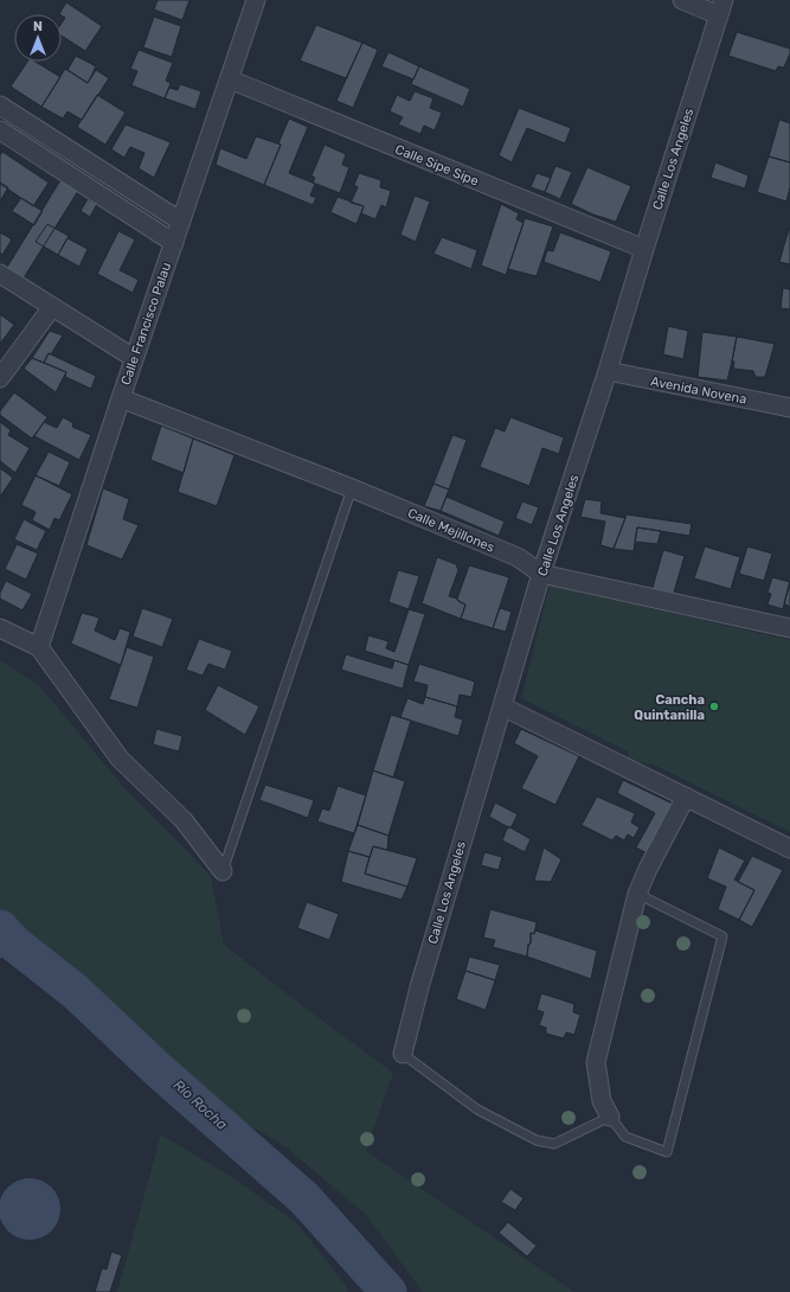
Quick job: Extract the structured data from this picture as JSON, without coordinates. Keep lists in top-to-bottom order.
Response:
{
  "streets": {
    "street": [
      "Calle Los Angeles",
      "Calle Sipe Sipe",
      "Calle Francisco Palau",
      "Avenida Novena",
      "Calle Mejillones"
    ]
  },
  "crossings": [
    ["Calle Los Angeles", "Calle Sipe Sipe"],
    ["Calle Los Angeles", "Avenida Novena"],
    ["Calle Los Angeles", "Calle Mejillones"],
    ["Calle Sipe Sipe", "Calle Francisco Palau"],
    ["Calle Francisco Palau", "Calle Mejillones"]
  ],
  "water": ["Río Rocha"],
  "places": ["Cancha Quintanilla"],
  "north": "top"
}
